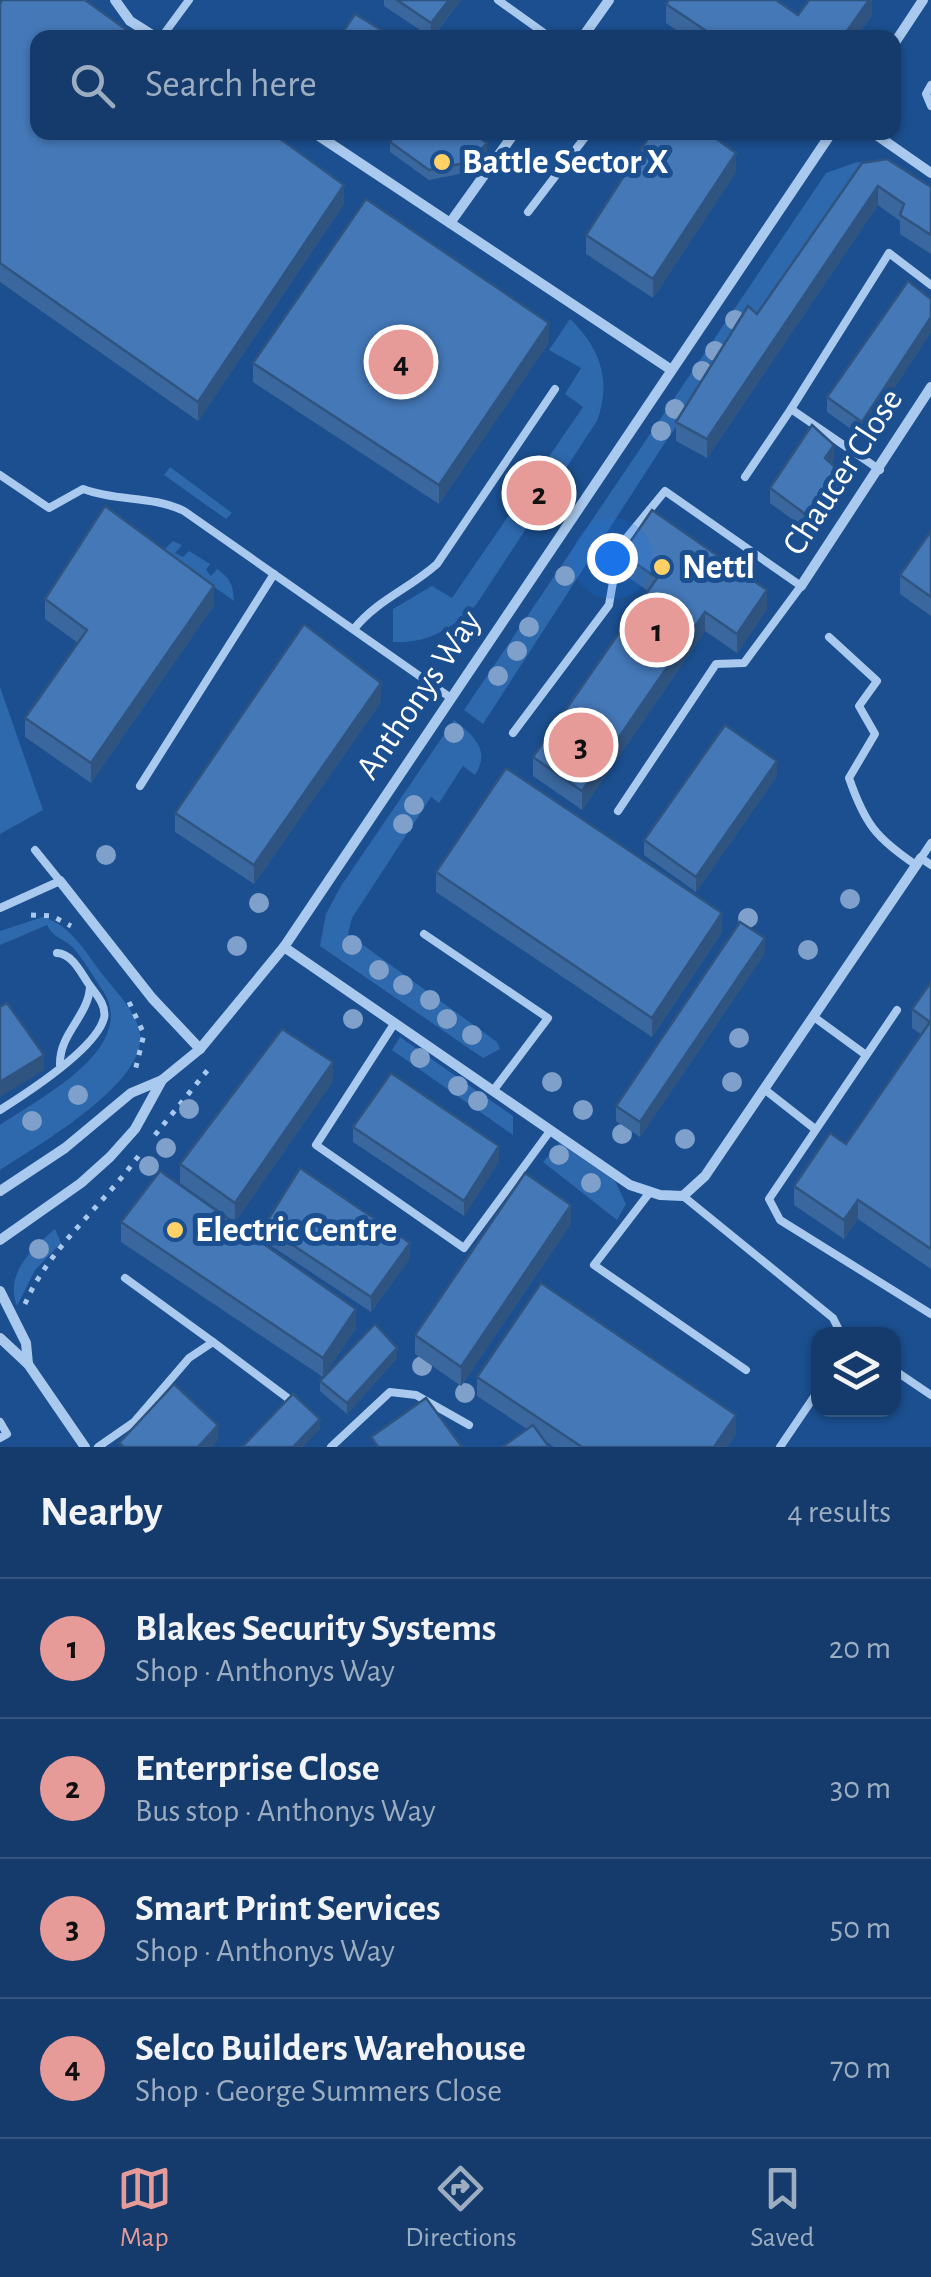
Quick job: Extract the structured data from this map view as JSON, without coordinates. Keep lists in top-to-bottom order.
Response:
{
  "streets": {
    "street": ["Chaucer Close", "Anthonys Way"]
  },
  "places": ["Battle Sector X", "Nettl", "Electric Centre"],
  "page": {
    "search": "Search here",
    "pins": [
      "4",
      "2",
      "1",
      "3"
    ],
    "heading": ["Nearby", "4 results"],
    "list": [
      {
        "mark": "1",
        "name": "Blakes Security Systems",
        "note": "Shop · Anthonys Way",
        "value": "20 m"
      },
      {
        "mark": "2",
        "name": "Enterprise Close",
        "note": "Bus stop · Anthonys Way",
        "value": "30 m"
      },
      {
        "mark": "3",
        "name": "Smart Print Services",
        "note": "Shop · Anthonys Way",
        "value": "50 m"
      },
      {
        "mark": "4",
        "name": "Selco Builders Warehouse",
        "note": "Shop · George Summers Close",
        "value": "70 m"
      }
    ],
    "nav": ["Map", "Directions", "Saved"]
  }
}
